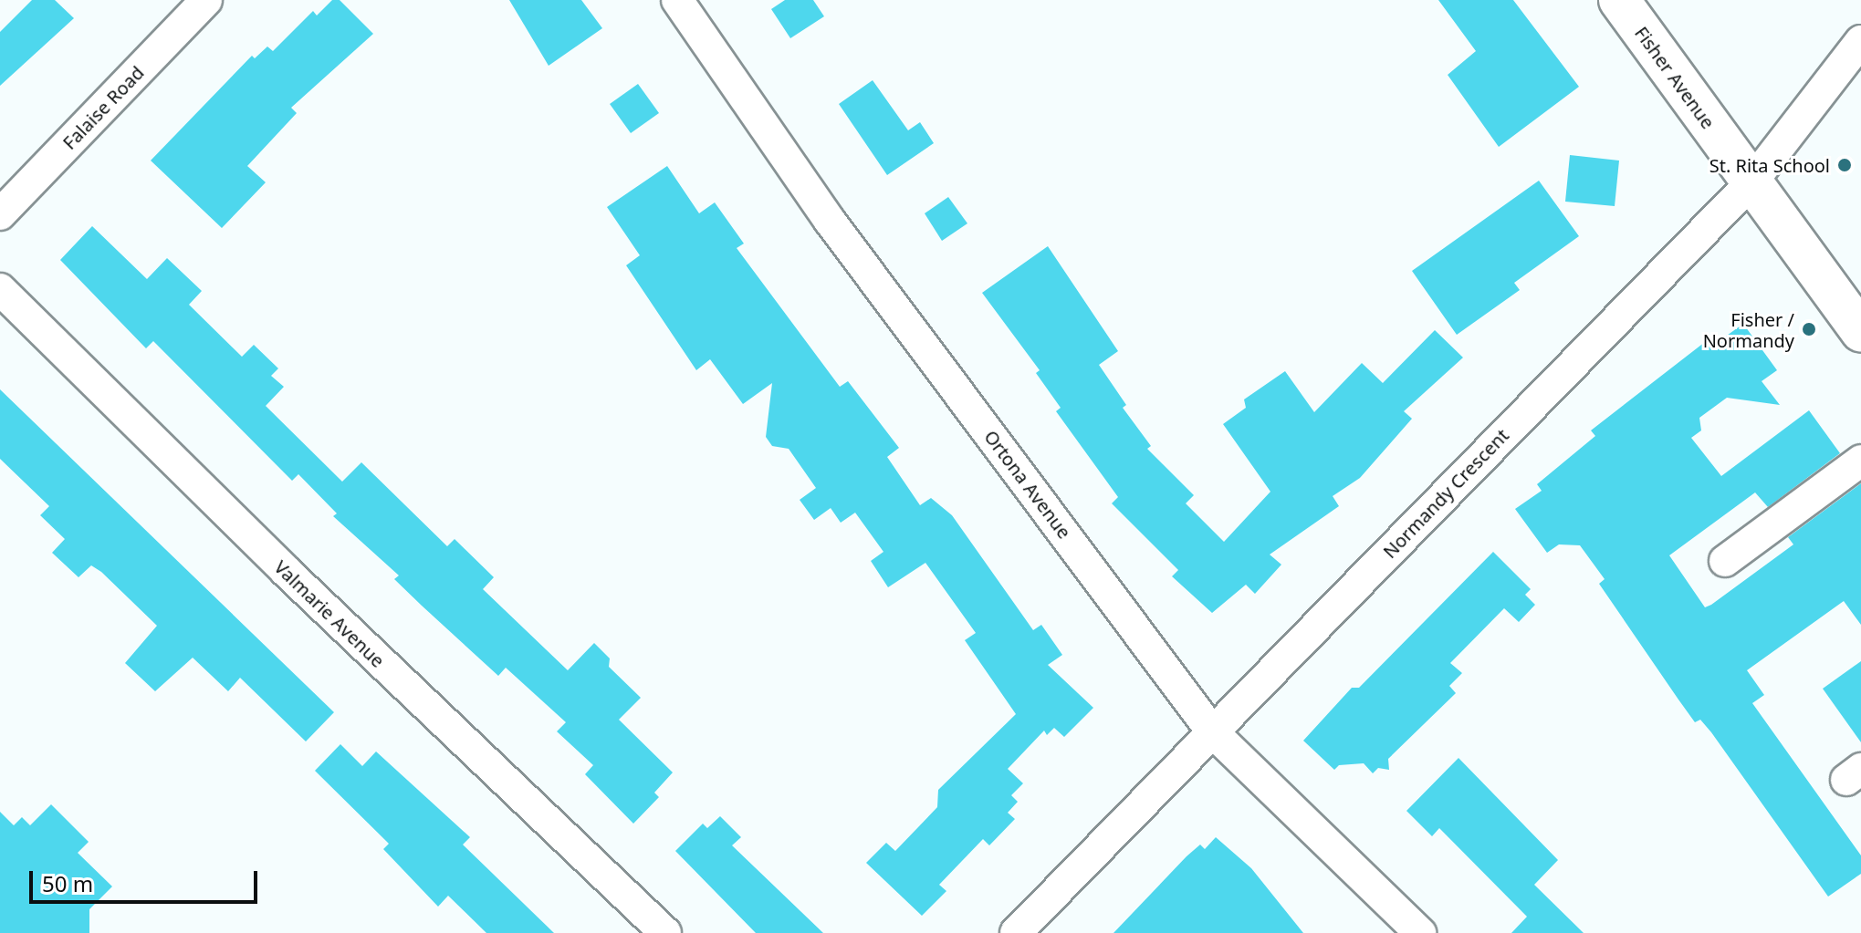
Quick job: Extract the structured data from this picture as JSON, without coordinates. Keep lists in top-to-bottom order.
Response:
{
  "streets": {
    "main road": ["Fisher Avenue"],
    "street": [
      "Falaise Road",
      "Ortona Avenue",
      "Normandy Crescent",
      "Valmarie Avenue"
    ]
  },
  "crossings": [
    ["Fisher Avenue", "Normandy Crescent"],
    ["Ortona Avenue", "Normandy Crescent"]
  ],
  "places": ["St. Rita School", "Fisher / Normandy"],
  "scale_bar": "50 m"
}
